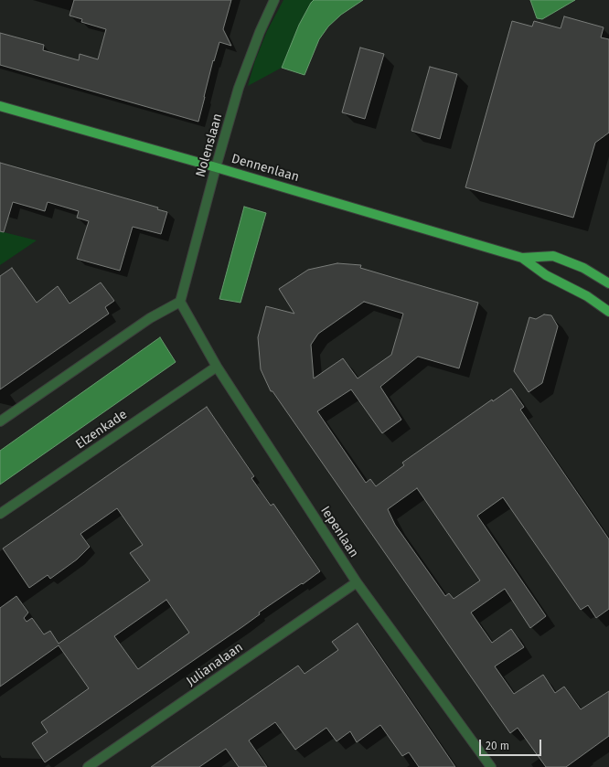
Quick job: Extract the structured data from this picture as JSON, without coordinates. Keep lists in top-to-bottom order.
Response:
{
  "streets": {
    "main road": ["Dennenlaan"],
    "street": [
      "Nolenslaan",
      "Elzenkade",
      "Iepenlaan",
      "Julianalaan"
    ]
  },
  "crossings": [
    ["Nolenslaan", "Dennenlaan"],
    ["Nolenslaan", "Iepenlaan"],
    ["Elzenkade", "Iepenlaan"],
    ["Iepenlaan", "Julianalaan"]
  ],
  "scale_bar": "20 m"
}
